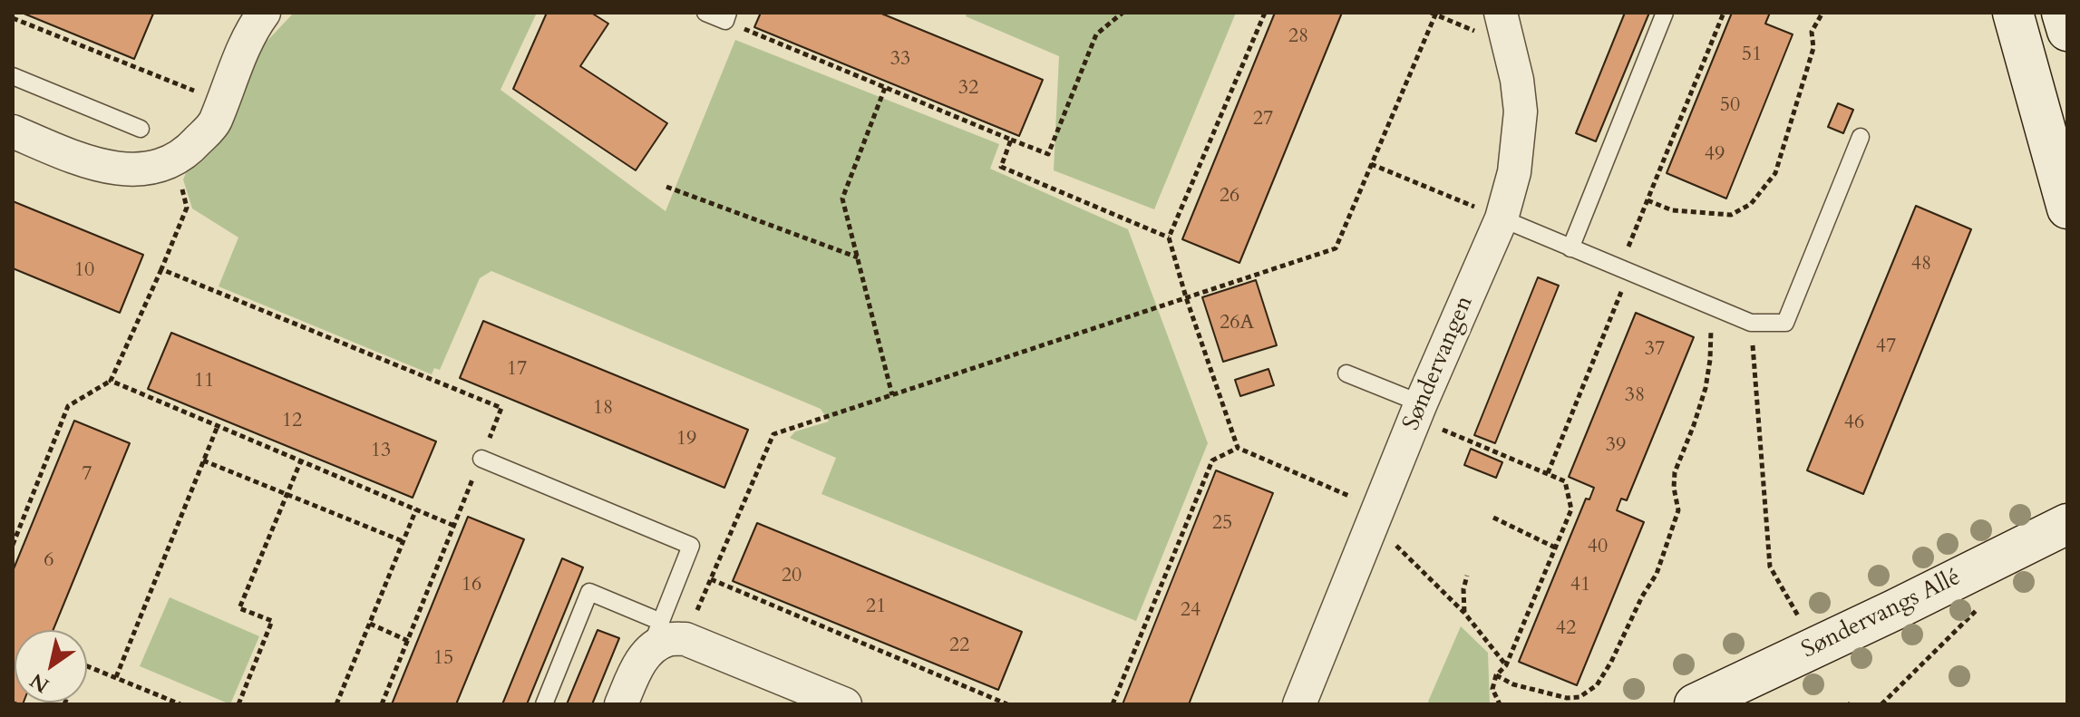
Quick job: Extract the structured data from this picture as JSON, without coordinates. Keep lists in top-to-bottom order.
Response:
{
  "streets": {
    "street": ["Søndervangen", "Søndervangs Allé"]
  },
  "house_numbers": [
    "28",
    "51",
    "33",
    "32",
    "50",
    "27",
    "49",
    "26",
    "48",
    "10",
    "26A",
    "47",
    "37",
    "17",
    "11",
    "38",
    "18",
    "12",
    "46",
    "19",
    "39",
    "13",
    "7",
    "25",
    "40",
    "6",
    "20",
    "16",
    "41",
    "21",
    "24",
    "42",
    "22",
    "15"
  ],
  "north": "bottom left"
}
